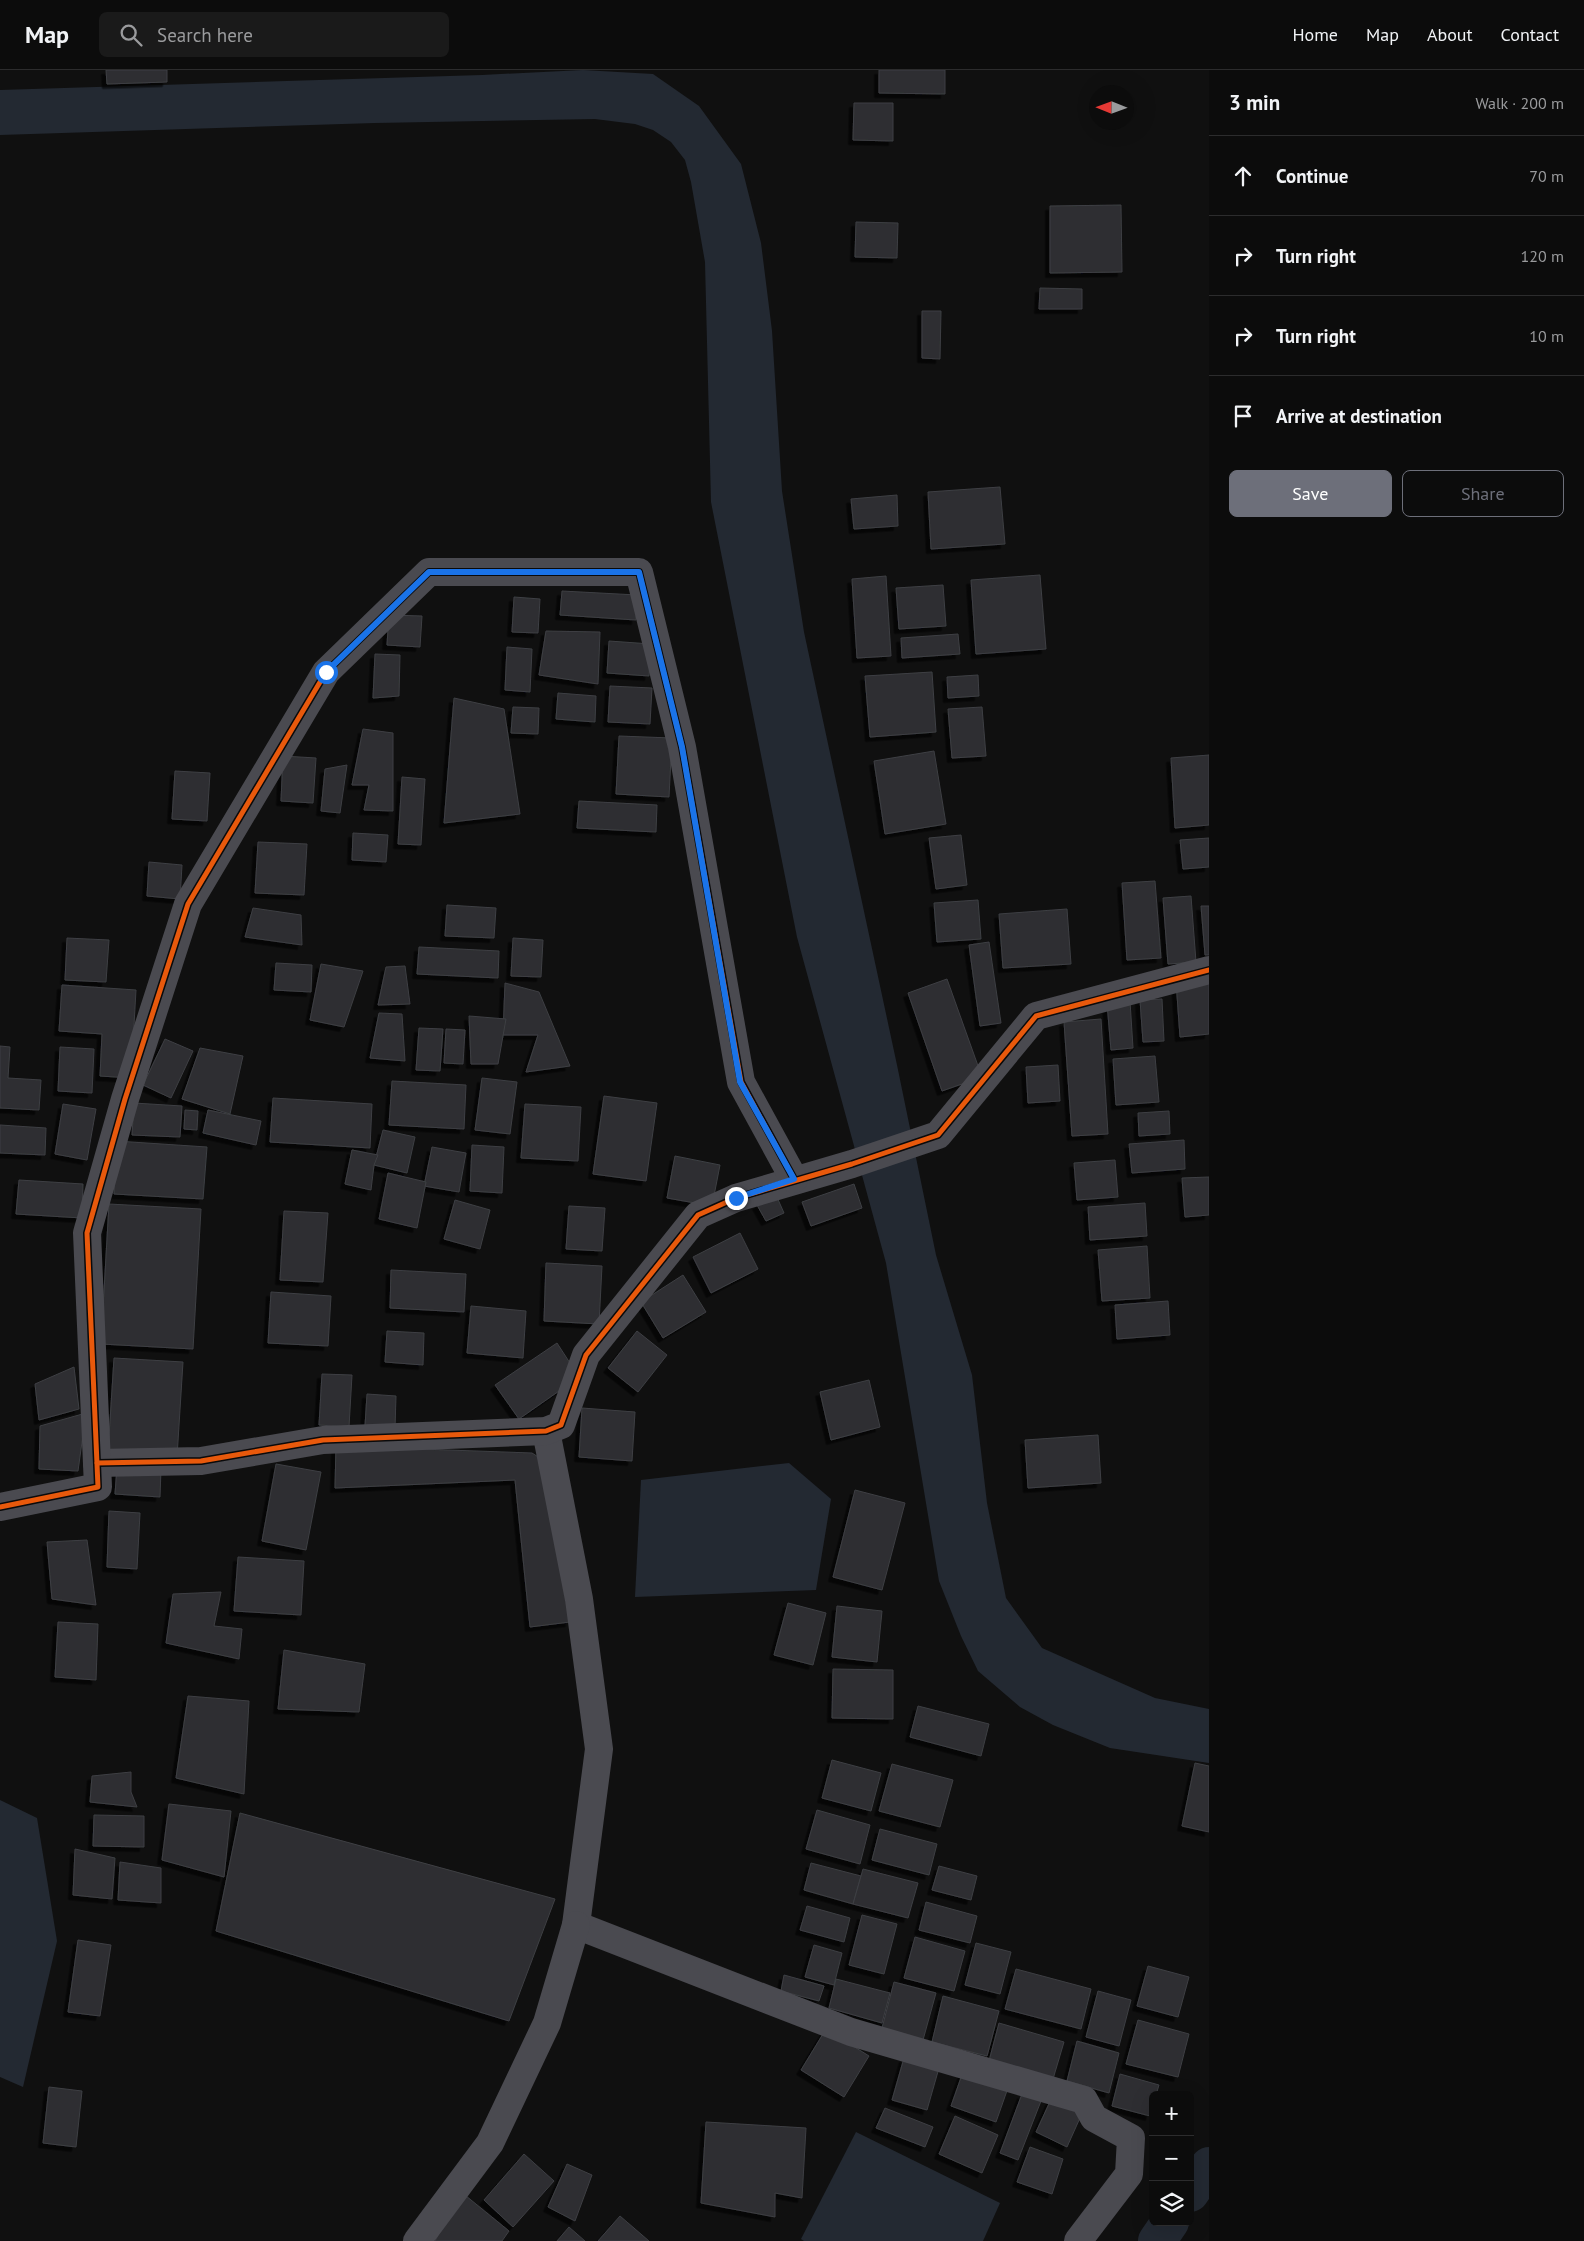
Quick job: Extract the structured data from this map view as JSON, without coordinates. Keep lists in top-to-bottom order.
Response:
{
  "north": "left",
  "page": {
    "header": "Map",
    "search": "Search here",
    "nav": [
      "Home",
      "Map",
      "About",
      "Contact"
    ],
    "heading": ["3 min", "Walk · 200 m"],
    "list": [
      ["Continue", "70 m"],
      ["Turn right", "120 m"],
      ["Turn right", "10 m"],
      "Arrive at destination"
    ],
    "buttons": ["Save", "Share"],
    "map_buttons": ["+", "−"]
  }
}
